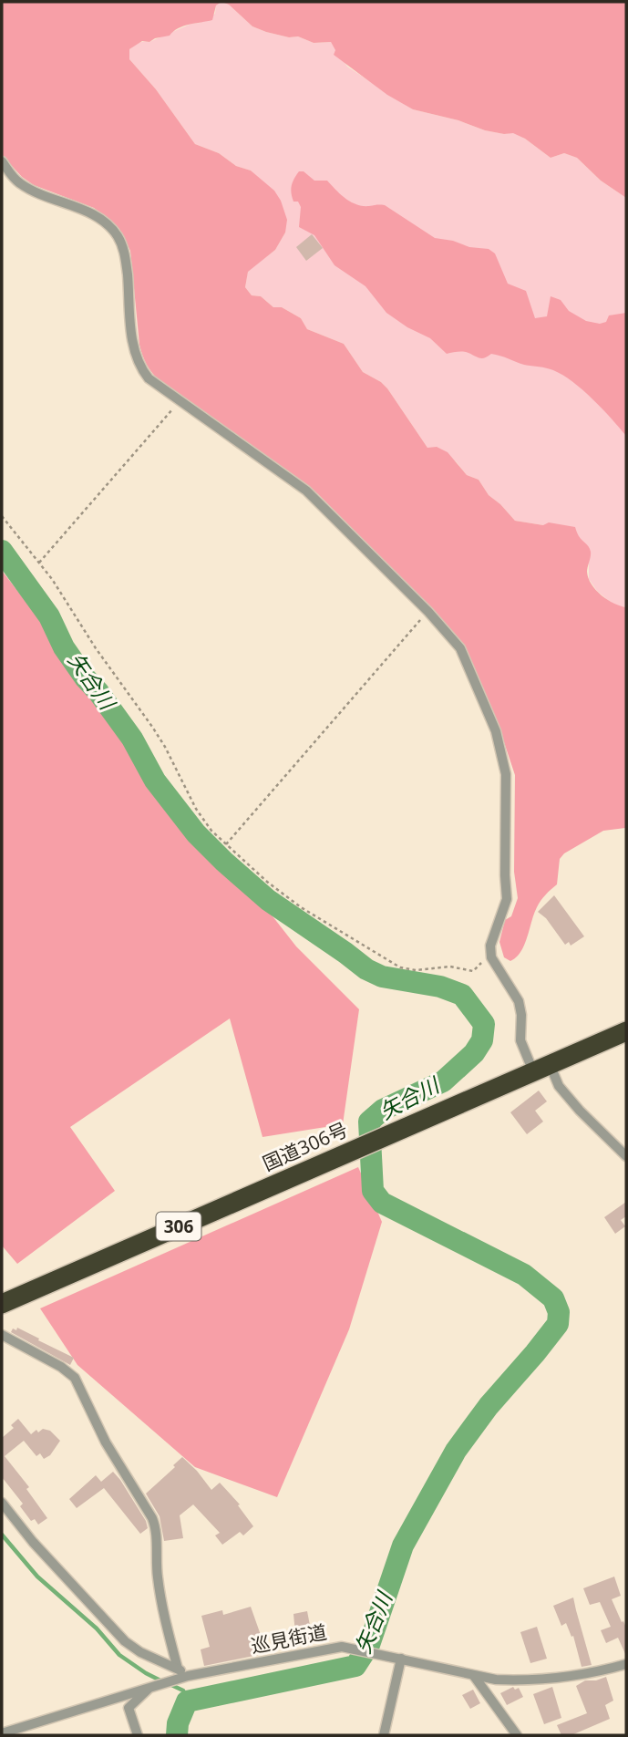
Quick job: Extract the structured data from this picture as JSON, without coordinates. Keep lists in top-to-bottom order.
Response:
{
  "streets": {
    "highway": ["国道306号", "306"],
    "street": ["巡見街道"]
  },
  "water": ["矢合川"]
}
